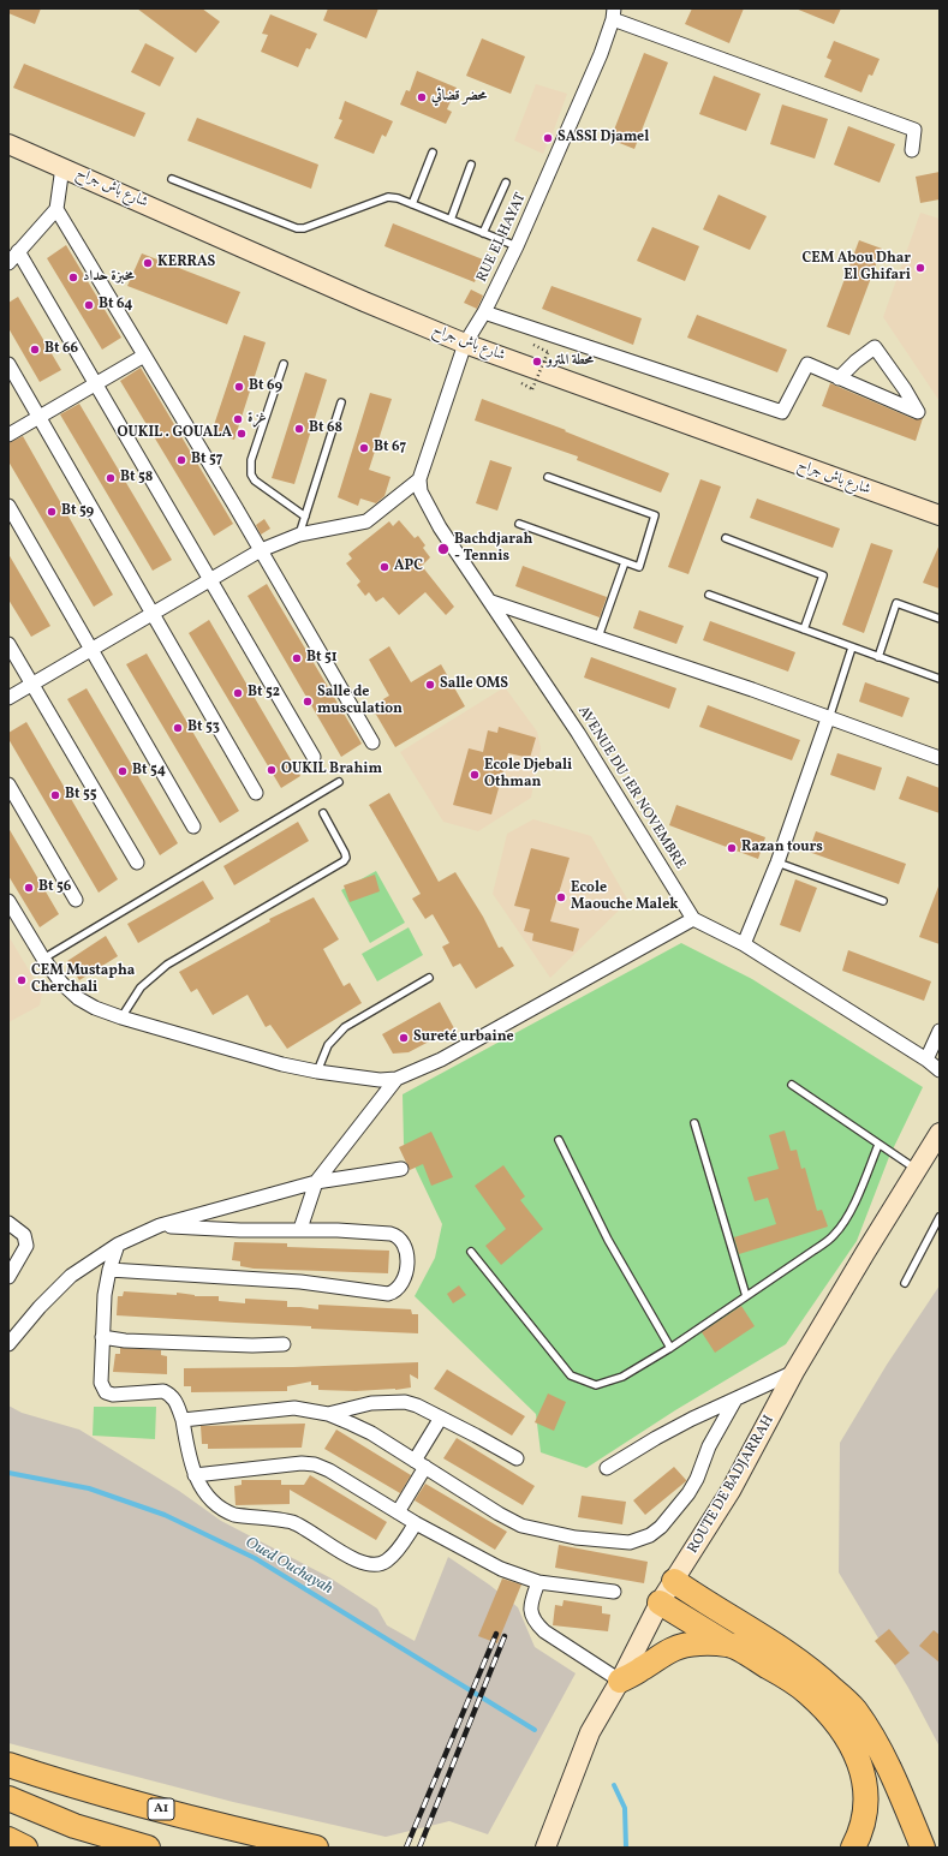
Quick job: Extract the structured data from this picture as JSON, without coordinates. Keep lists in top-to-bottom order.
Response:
{
  "streets": {
    "highway": ["A1"],
    "main road": ["شارع باش جراح", "ROUTE DE BADJARRAH"],
    "street": ["RUE EL HAYAT", "AVENUE DU 1ER NOVEMBRE"]
  },
  "crossings": [
    ["شارع باش جراح", "RUE EL HAYAT"],
    ["RUE EL HAYAT", "AVENUE DU 1ER NOVEMBRE"]
  ],
  "water": ["Oued Ouchayah"],
  "places": [
    "محضر قضائي",
    "SASSI Djamel",
    "KERRAS",
    "CEM Abou Dhar El Ghifari",
    "مخبزة حداد",
    "Bt 64",
    "Bt 66",
    "محطة المترو",
    "Bt 69",
    "غزة",
    "Bt 68",
    "OUKIL . GOUALA",
    "Bt 67",
    "Bt 57",
    "Bt 58",
    "Bt 59",
    "Bachdjarah - Tennis",
    "APC",
    "Bt 51",
    "Salle OMS",
    "Bt 52",
    "Salle de musculation",
    "Bt 53",
    "OUKIL Brahim",
    "Bt 54",
    "Ecole Djebali Othman",
    "Bt 55",
    "Razan tours",
    "Bt 56",
    "Ecole Maouche Malek",
    "CEM Mustapha Cherchali",
    "Sureté urbaine"
  ]
}
